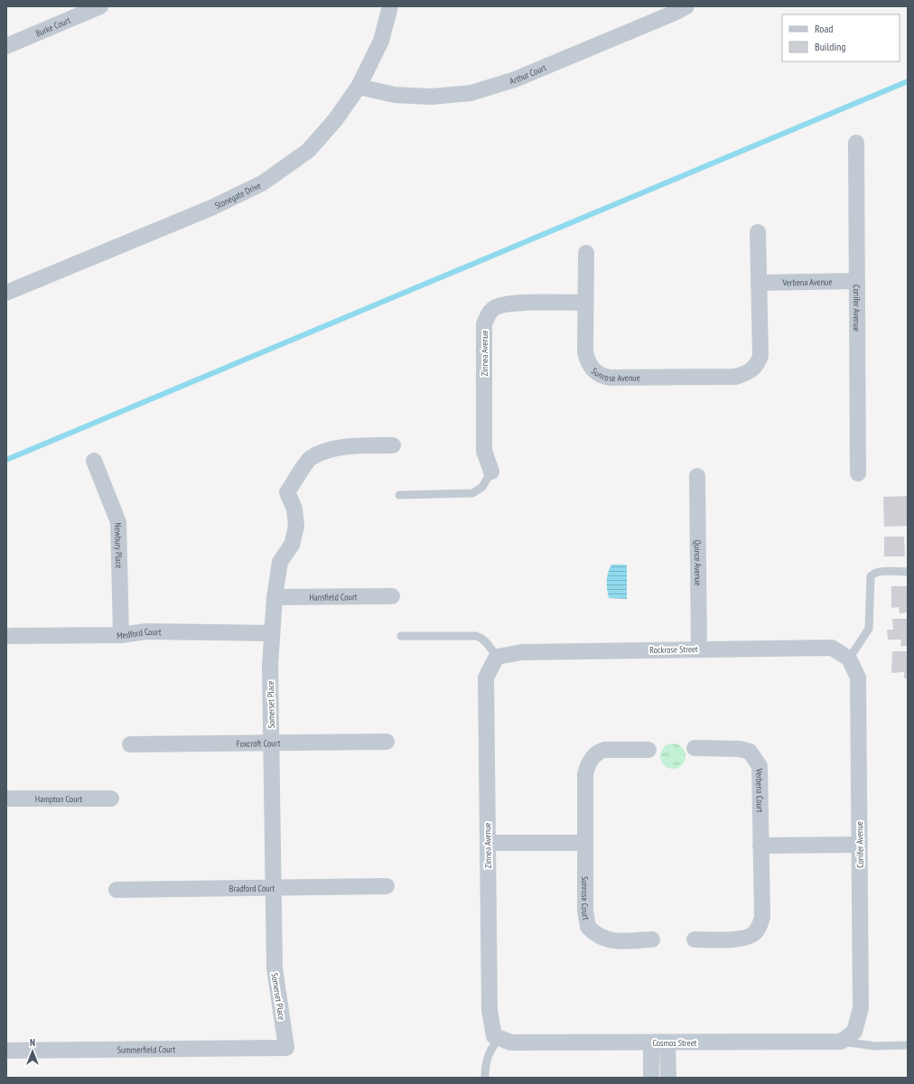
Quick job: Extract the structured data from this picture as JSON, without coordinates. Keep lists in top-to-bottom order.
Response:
{
  "streets": {
    "street": [
      "Burke Court",
      "Arthur Court",
      "Stonegate Drive",
      "Verbena Avenue",
      "Conifer Avenue",
      "Zinnea Avenue",
      "Sunrose Avenue",
      "Newbury Place",
      "Quince Avenue",
      "Hansfield Court",
      "Medford Court",
      "Rockrose Street",
      "Somerset Place",
      "Foxcroft Court",
      "Verbena Court",
      "Hampton Court",
      "Bradford Court",
      "Sunrose Court",
      "Cosmos Street",
      "Summerfield Court"
    ]
  },
  "crossings": [
    ["Arthur Court", "Stonegate Drive"],
    ["Verbena Avenue", "Conifer Avenue"],
    ["Verbena Avenue", "Sunrose Avenue"],
    ["Conifer Avenue", "Rockrose Street"],
    ["Conifer Avenue", "Cosmos Street"],
    ["Zinnea Avenue", "Sunrose Avenue"],
    ["Zinnea Avenue", "Rockrose Street"],
    ["Zinnea Avenue", "Cosmos Street"],
    ["Newbury Place", "Medford Court"],
    ["Quince Avenue", "Rockrose Street"],
    ["Hansfield Court", "Somerset Place"],
    ["Medford Court", "Somerset Place"],
    ["Somerset Place", "Foxcroft Court"],
    ["Somerset Place", "Bradford Court"],
    ["Somerset Place", "Summerfield Court"]
  ],
  "legend": ["Road", "Building"],
  "north": "top"
}
